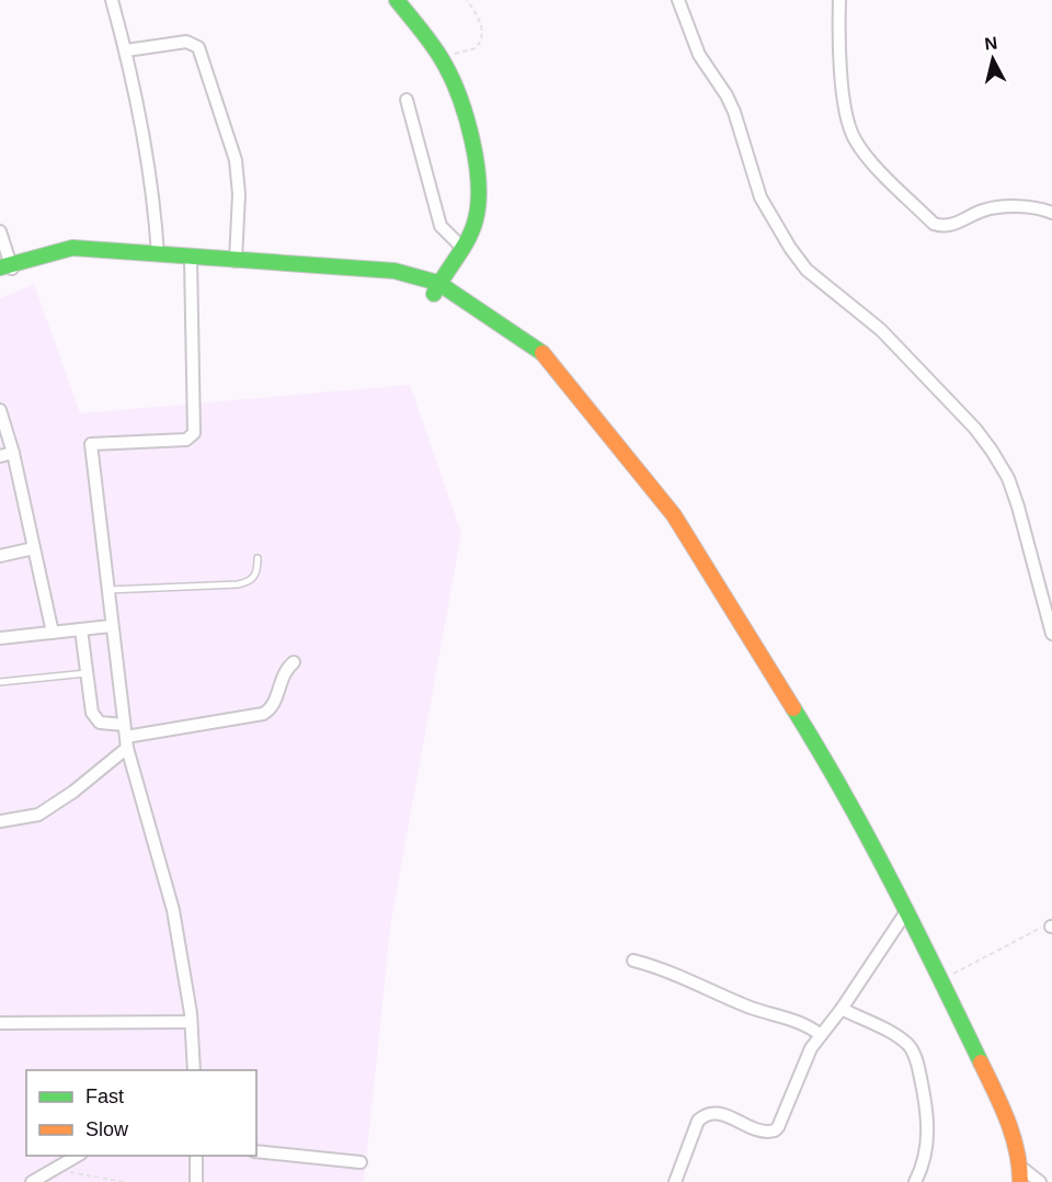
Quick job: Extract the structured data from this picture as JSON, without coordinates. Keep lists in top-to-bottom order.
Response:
{
  "legend": ["Fast", "Slow"],
  "north": "top"
}
